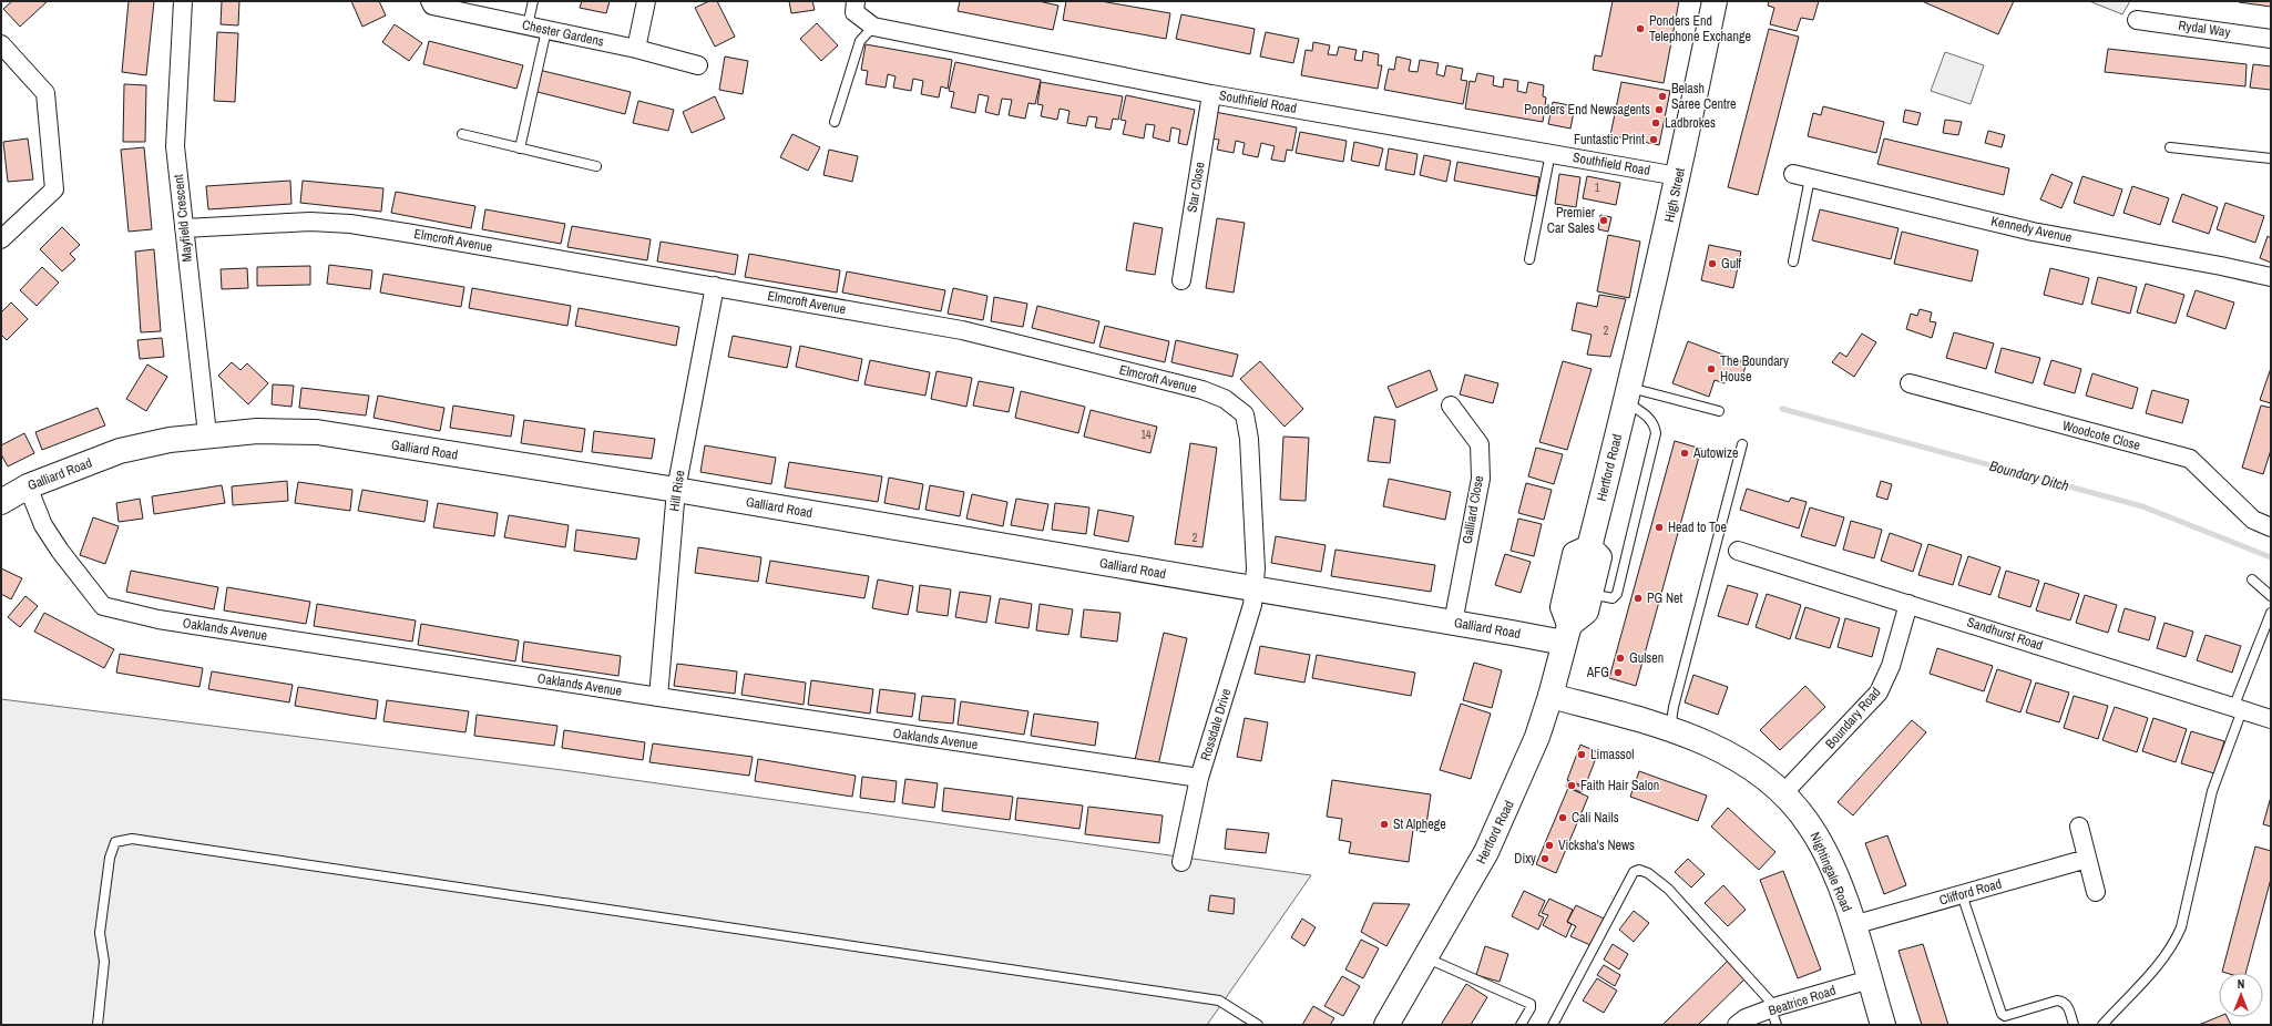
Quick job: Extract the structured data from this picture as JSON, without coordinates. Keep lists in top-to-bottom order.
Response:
{
  "streets": {
    "main road": [
      "High Street",
      "Galliard Road",
      "Hertford Road",
      "Nightingale Road"
    ],
    "street": [
      "Rydal Way",
      "Chester Gardens",
      "Southfield Road",
      "Star Close",
      "Mayfield Crescent",
      "Kennedy Avenue",
      "Elmcroft Avenue",
      "Woodcote Close",
      "Hill Rise",
      "Galliard Close",
      "Oaklands Avenue",
      "Sandhurst Road",
      "Boundary Road",
      "Rossdale Drive",
      "Clifford Road",
      "Beatrice Road"
    ]
  },
  "crossings": [
    ["Southfield Road", "Star Close"],
    ["Southfield Road", "High Street"],
    ["High Street", "Hertford Road"],
    ["Mayfield Crescent", "Elmcroft Avenue"],
    ["Mayfield Crescent", "Galliard Road"],
    ["Elmcroft Avenue", "Galliard Road"],
    ["Elmcroft Avenue", "Hill Rise"],
    ["Elmcroft Avenue", "Rossdale Drive"],
    ["Galliard Road", "Hertford Road"],
    ["Galliard Road", "Hill Rise"],
    ["Galliard Road", "Galliard Close"],
    ["Galliard Road", "Oaklands Avenue"],
    ["Galliard Road", "Rossdale Drive"],
    ["Hertford Road", "Nightingale Road"],
    ["Hill Rise", "Oaklands Avenue"],
    ["Oaklands Avenue", "Rossdale Drive"],
    ["Sandhurst Road", "Boundary Road"],
    ["Boundary Road", "Nightingale Road"],
    ["Nightingale Road", "Clifford Road"],
    ["Nightingale Road", "Beatrice Road"]
  ],
  "water": ["Boundary Ditch"],
  "places": [
    "Ponders End Telephone Exchange",
    "Belash Saree Centre",
    "Ponders End Newsagents",
    "Ladbrokes",
    "Funtastic Print",
    "Premier Car Sales",
    "Gulf",
    "The Boundary House",
    "Autowize",
    "Head to Toe",
    "PG Net",
    "Gulsen",
    "AFG",
    "Limassol",
    "Faith Hair Salon",
    "Cali Nails",
    "St Alphege",
    "Vicksha's News",
    "Dixy"
  ],
  "house_numbers": [
    "1",
    "2",
    "14",
    "2"
  ],
  "north": "top"
}
